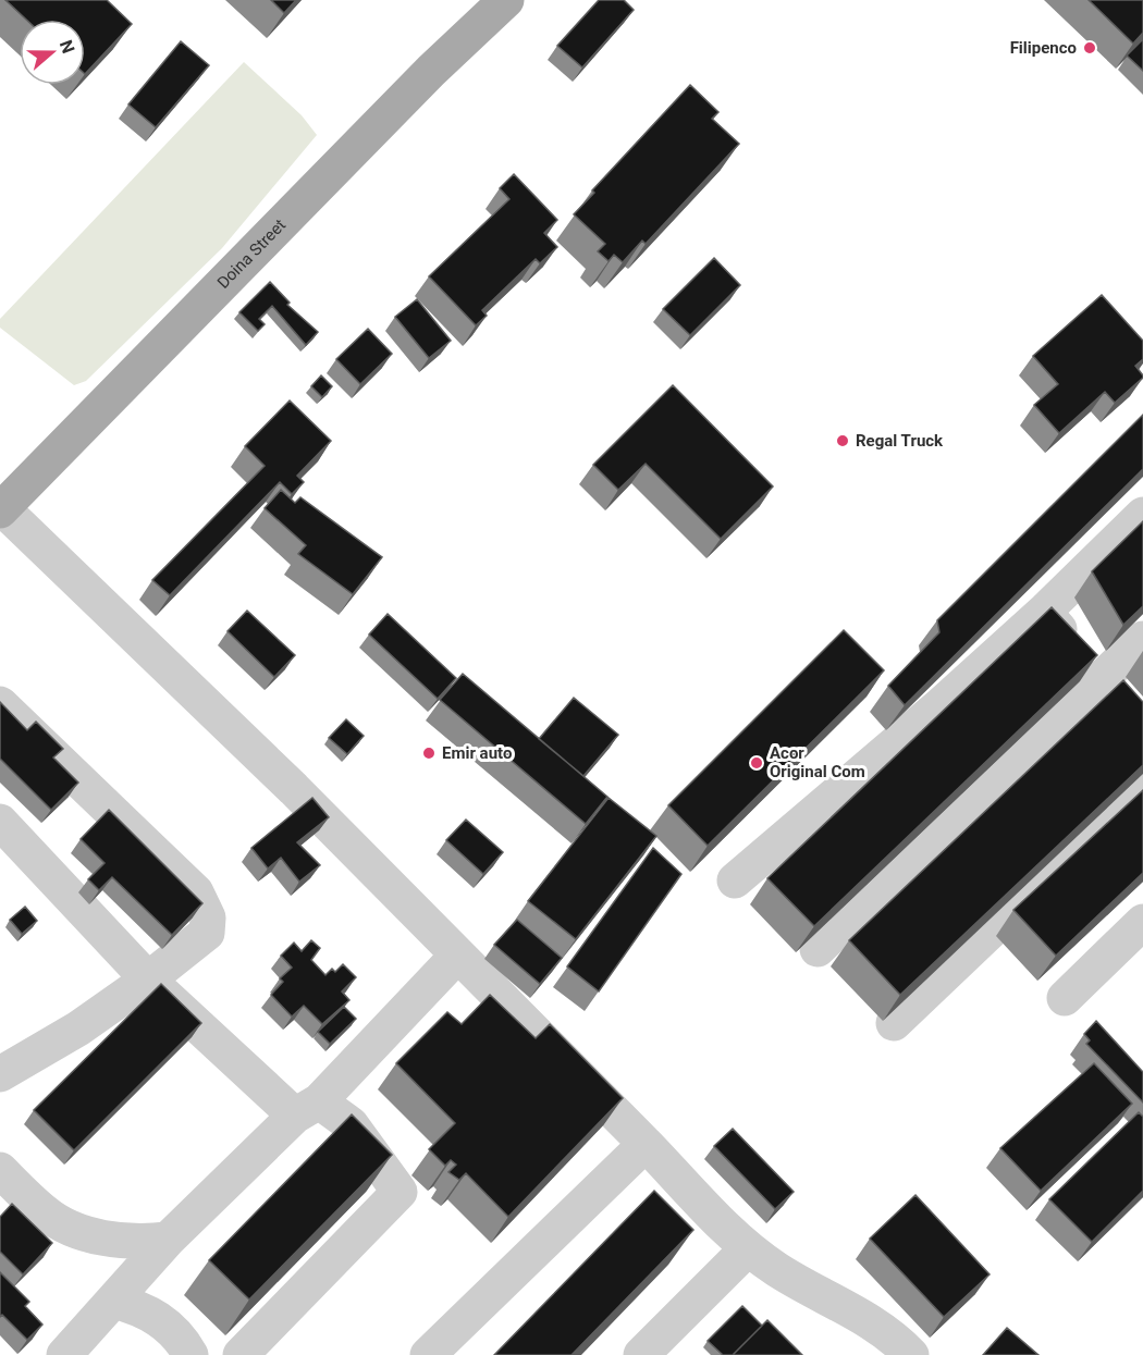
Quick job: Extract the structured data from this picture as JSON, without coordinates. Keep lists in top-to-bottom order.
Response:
{
  "streets": {
    "main road": ["Doina Street"]
  },
  "places": [
    "Filipenco",
    "Regal Truck",
    "Emir auto",
    "Acor Original Com"
  ],
  "north": "right"
}
